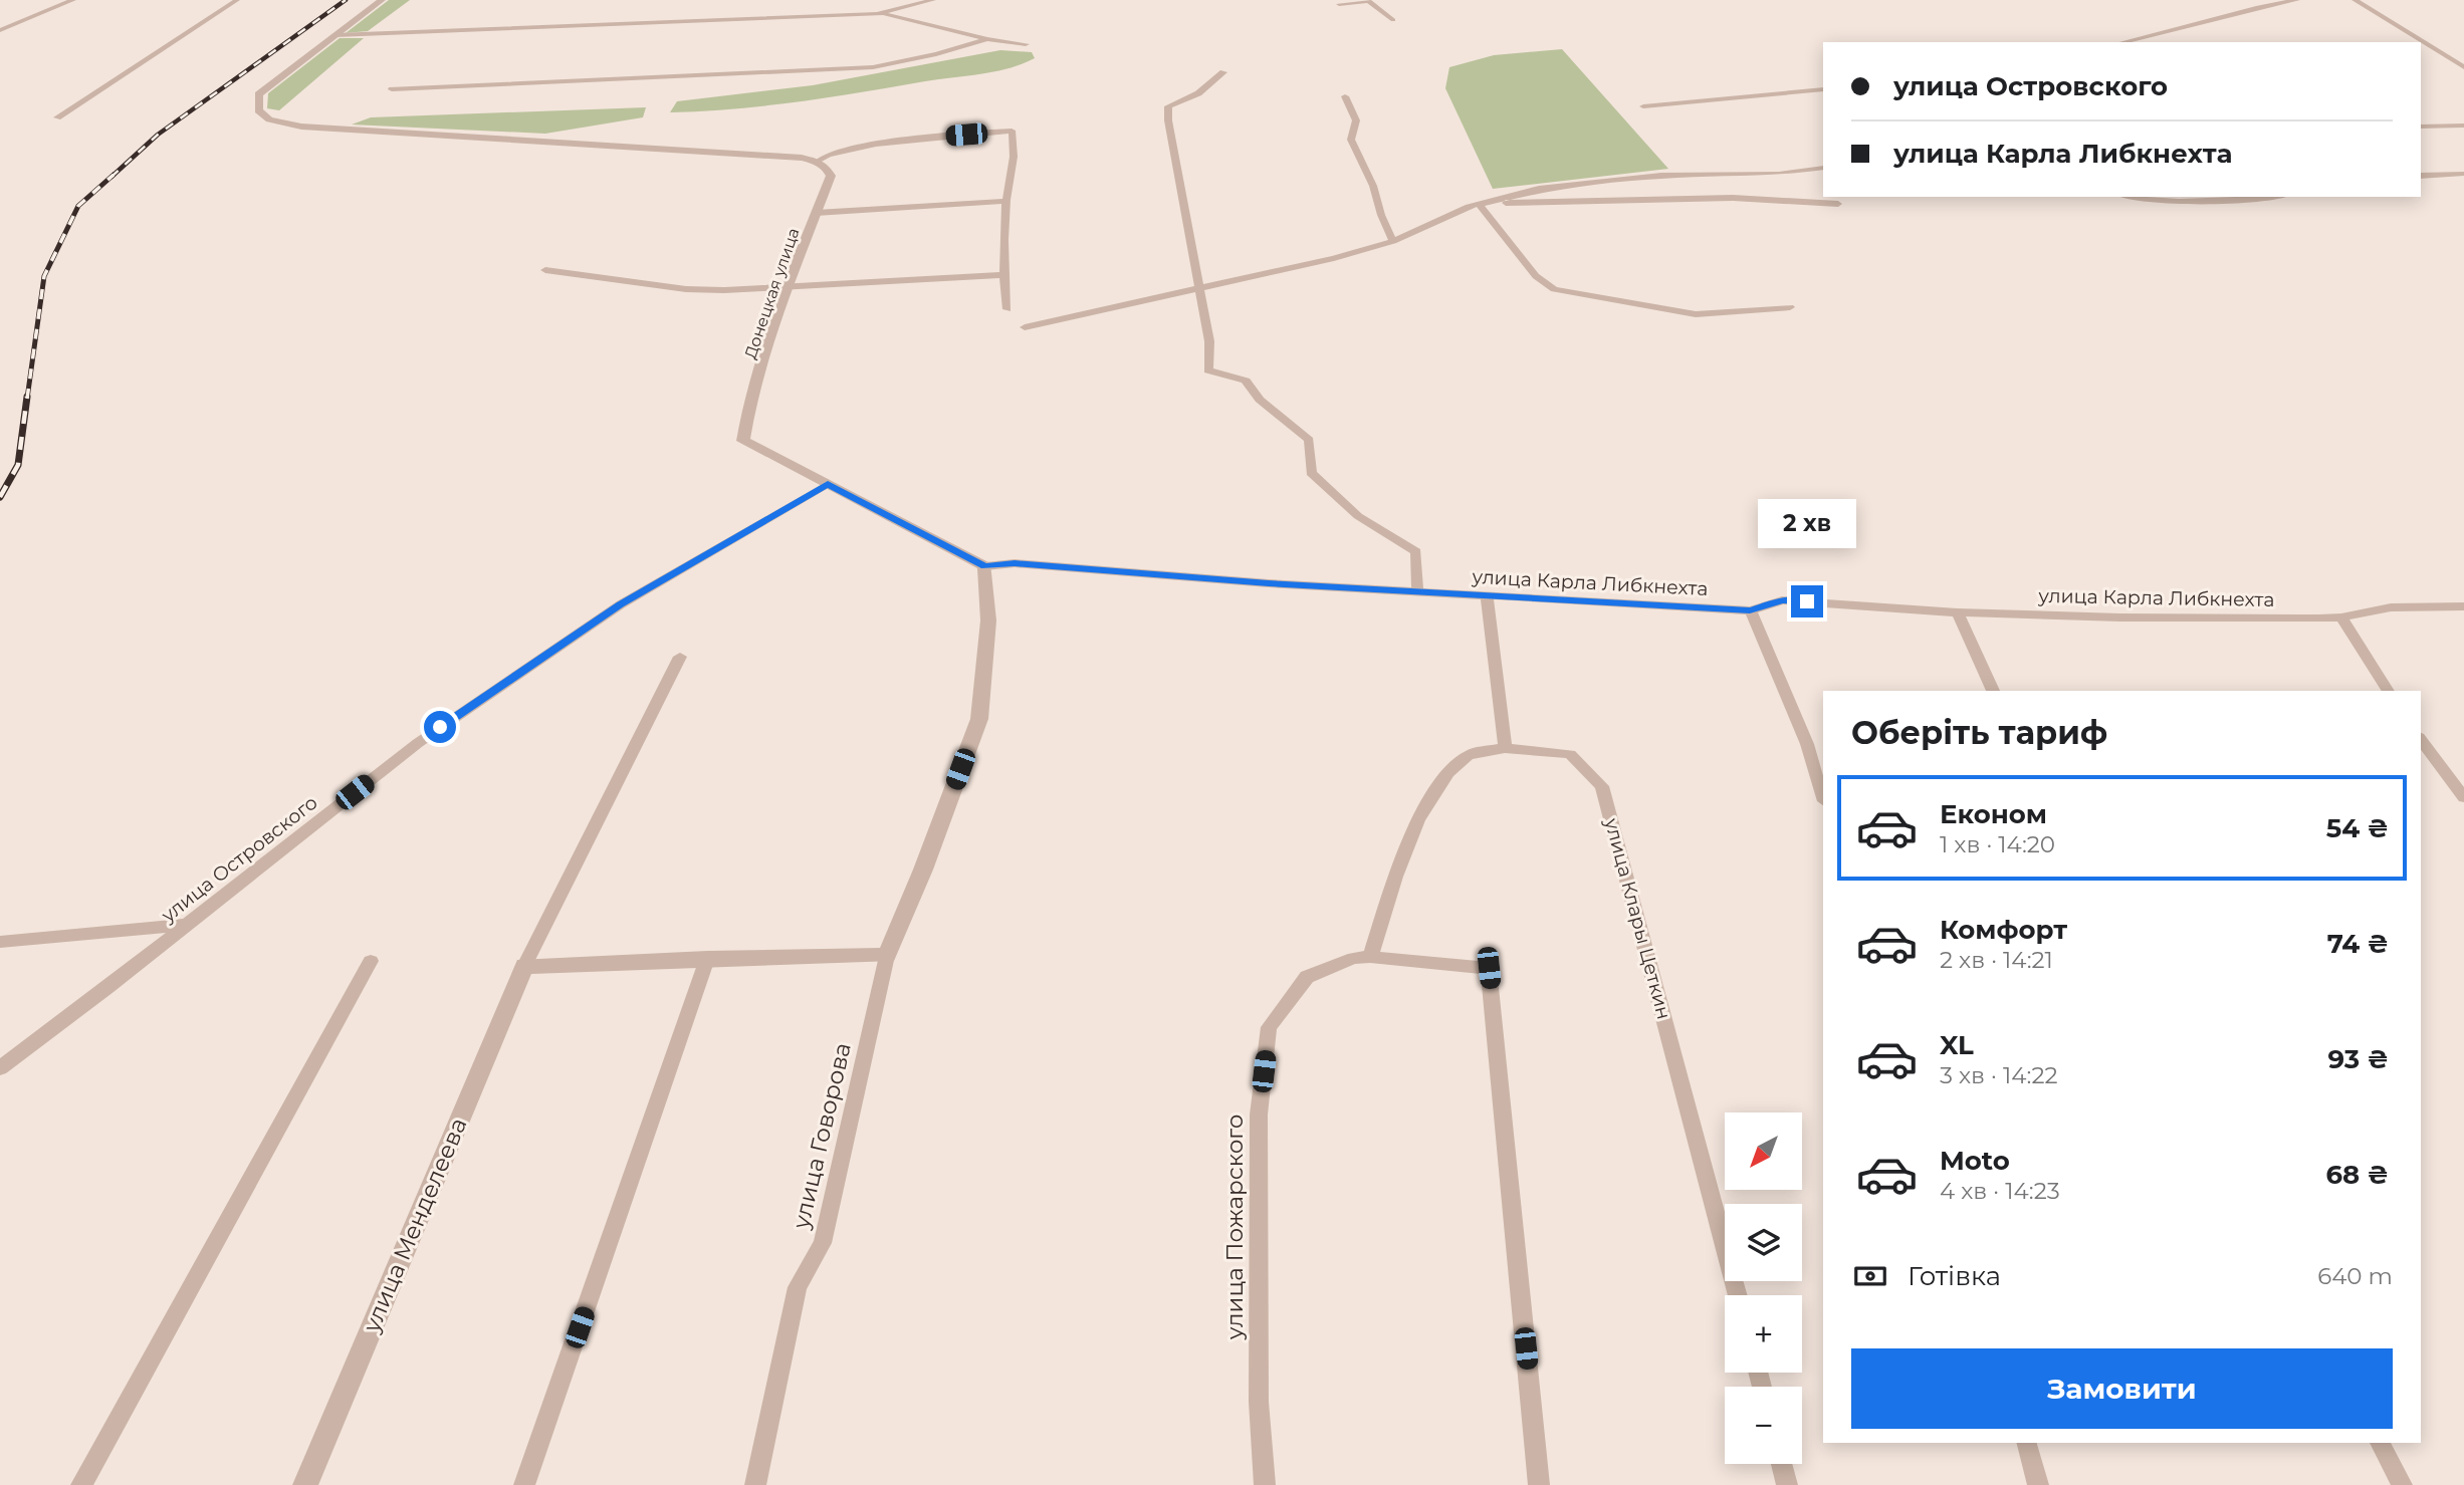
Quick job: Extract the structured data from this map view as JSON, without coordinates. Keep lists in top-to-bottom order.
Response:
{
  "streets": {
    "street": [
      "Донецкая улица",
      "улица Карла Либкнехта",
      "улица Островского",
      "улица Клары Цеткин",
      "улица Говорова",
      "улица Менделеева",
      "улица Пожарского"
    ]
  },
  "crossings": [
    ["Донецкая улица", "улица Островского"],
    ["улица Карла Либкнехта", "улица Говорова"]
  ],
  "north": "bottom left",
  "page": {
    "banner": ["улица Островского", "улица Карла Либкнехта"],
    "bubble": "2 хв",
    "heading": "Оберіть тариф",
    "list": [
      {
        "name": "Економ",
        "note": "1 хв · 14:20",
        "value": "54 ₴"
      },
      {
        "name": "Комфорт",
        "note": "2 хв · 14:21",
        "value": "74 ₴"
      },
      {
        "name": "XL",
        "note": "3 хв · 14:22",
        "value": "93 ₴"
      },
      {
        "name": "Moto",
        "note": "4 хв · 14:23",
        "value": "68 ₴"
      }
    ],
    "map_buttons": ["+", "−"],
    "pay": ["Готівка", "640 m"],
    "buttons": "Замовити"
  }
}
